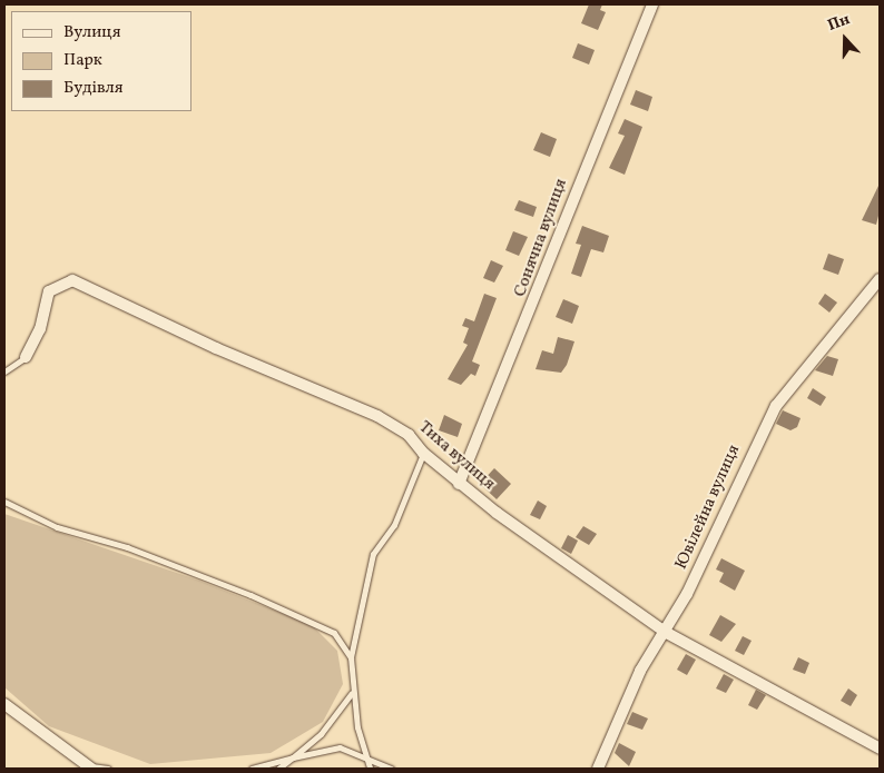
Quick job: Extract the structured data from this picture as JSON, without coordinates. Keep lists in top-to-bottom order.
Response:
{
  "streets": {
    "street": ["Сонячна вулиця", "Тиха вулиця", "Ювілейна вулиця"]
  },
  "crossings": [
    ["Сонячна вулиця", "Тиха вулиця"],
    ["Тиха вулиця", "Ювілейна вулиця"]
  ],
  "legend": ["Вулиця", "Парк", "Будівля"],
  "north": "top"
}
